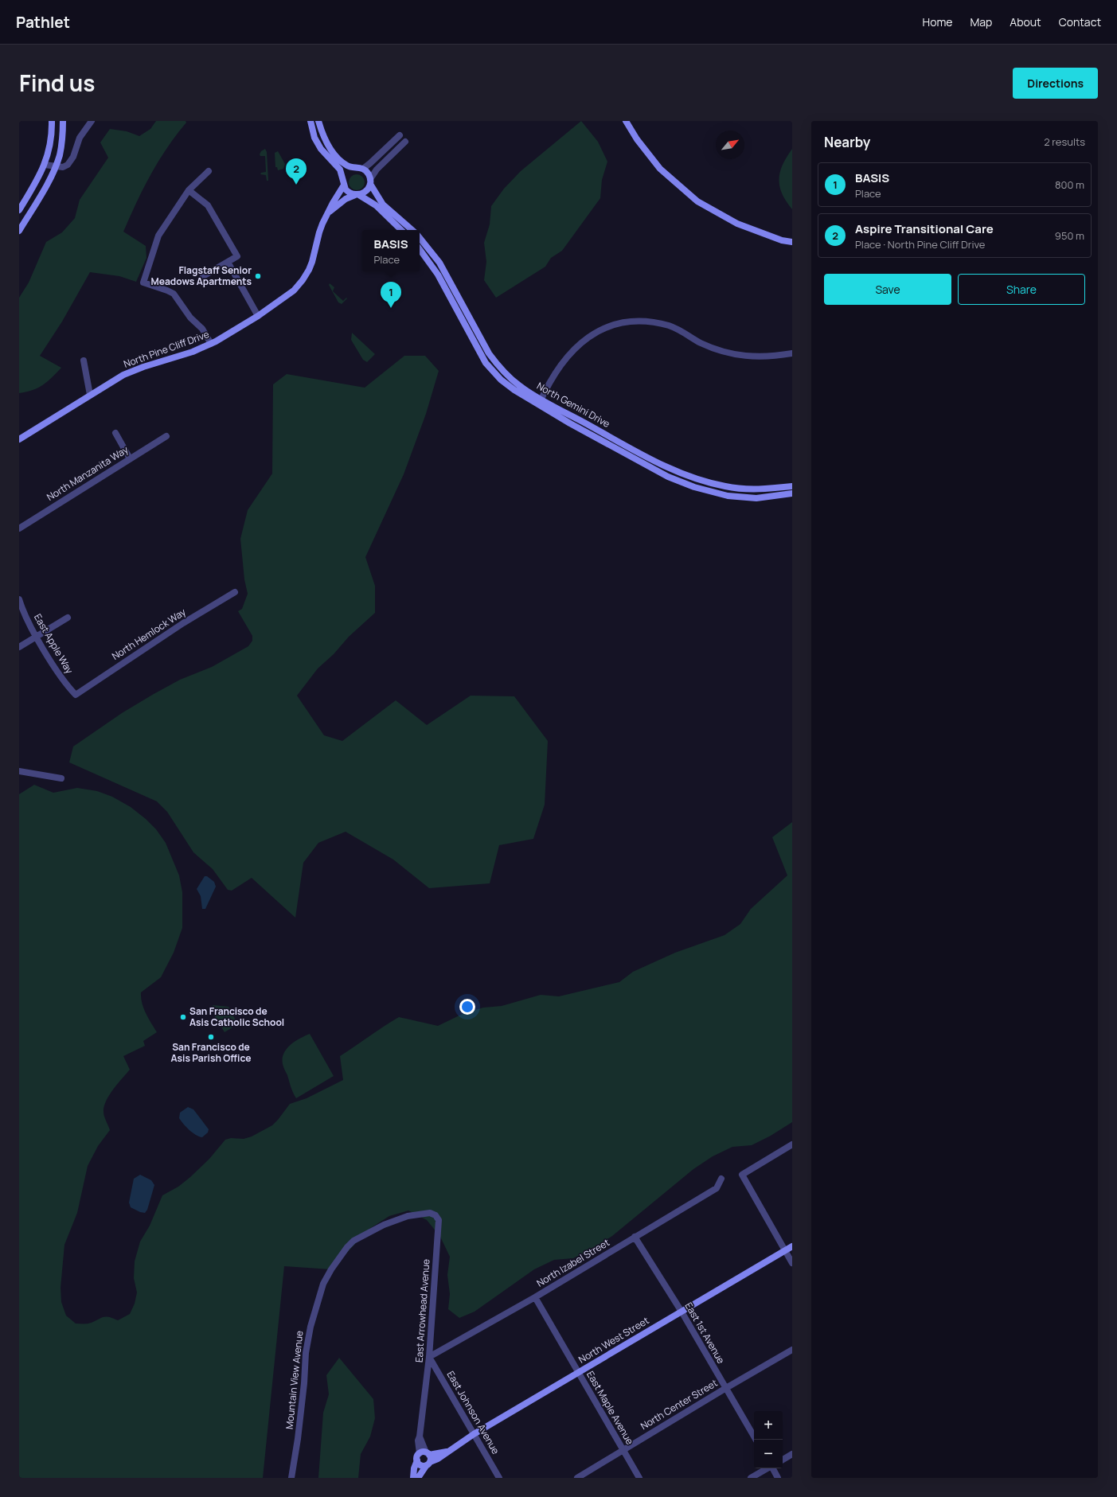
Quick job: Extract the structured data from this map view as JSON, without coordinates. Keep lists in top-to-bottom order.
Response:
{
  "streets": {
    "street": [
      "North Pine Cliff Drive",
      "North Gemini Drive",
      "North Manzanita Way",
      "North Hemlock Way",
      "East Apple Way",
      "North Izabel Street",
      "East Arrowhead Avenue",
      "East 1st Avenue",
      "North West Street",
      "Mountain View Avenue",
      "North Center Street",
      "East Maple Avenue",
      "East Johnson Avenue"
    ]
  },
  "crossings": [
    ["North Hemlock Way", "East Apple Way"],
    ["North Izabel Street", "East Arrowhead Avenue"],
    ["North Izabel Street", "East 1st Avenue"],
    ["North Izabel Street", "East Maple Avenue"],
    ["North Izabel Street", "East Johnson Avenue"],
    ["East Arrowhead Avenue", "North West Street"],
    ["East Arrowhead Avenue", "Mountain View Avenue"],
    ["East Arrowhead Avenue", "East Johnson Avenue"],
    ["East 1st Avenue", "North West Street"],
    ["East 1st Avenue", "North Center Street"],
    ["North West Street", "East Maple Avenue"],
    ["North West Street", "East Johnson Avenue"],
    ["North Center Street", "East Maple Avenue"]
  ],
  "places": ["Flagstaff Senior Meadows Apartments", "San Francisco de Asis Catholic School", "San Francisco de Asis Parish Office"],
  "north": "top right",
  "page": {
    "header": "Pathlet",
    "nav": [
      "Home",
      "Map",
      "About",
      "Contact"
    ],
    "title": "Find us",
    "buttons": [
      "Directions",
      ["Save", "Share"]
    ],
    "heading": ["Nearby", "2 results"],
    "pins": ["2", "1"],
    "list": [
      {
        "mark": "1",
        "name": "BASIS",
        "note": "Place",
        "value": "800 m"
      },
      {
        "mark": "2",
        "name": "Aspire Transitional Care",
        "note": "Place · North Pine Cliff Drive",
        "value": "950 m"
      }
    ],
    "popup": ["BASIS", "Place"],
    "map_buttons": ["+", "−"]
  }
}
